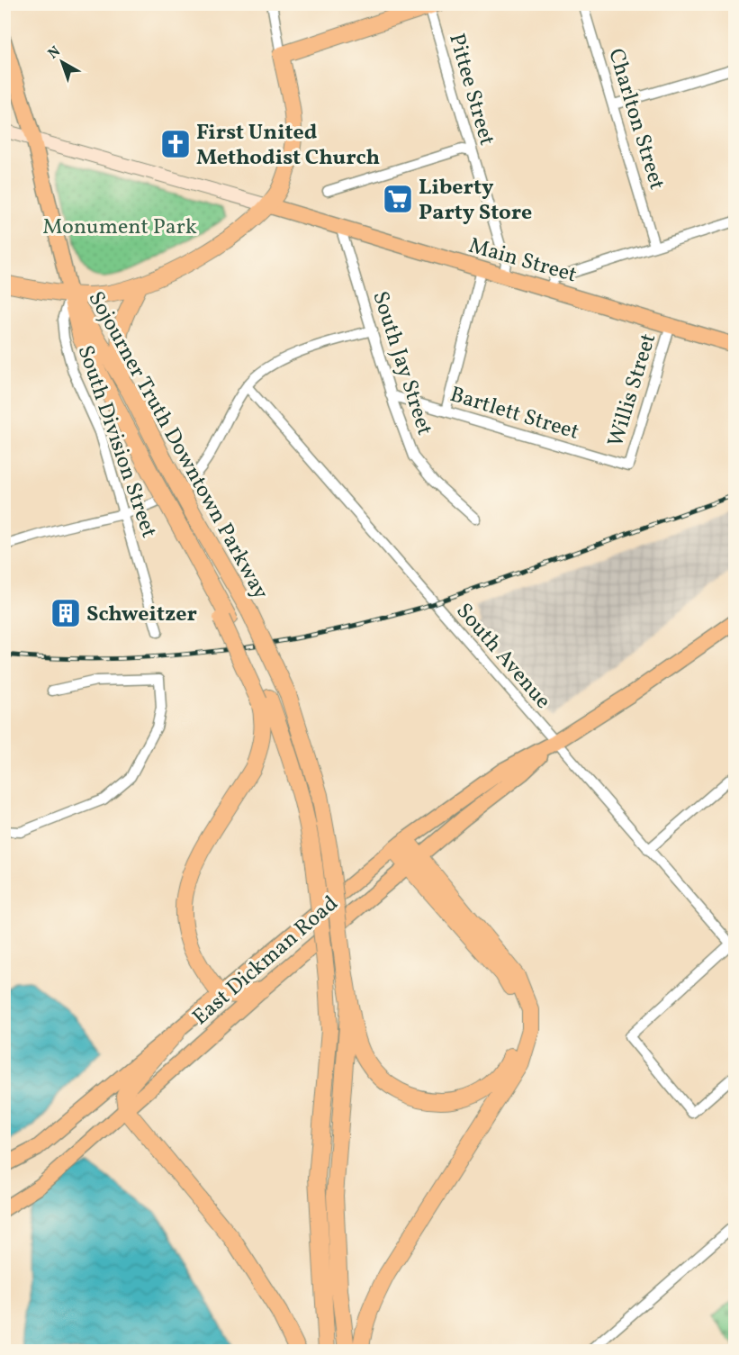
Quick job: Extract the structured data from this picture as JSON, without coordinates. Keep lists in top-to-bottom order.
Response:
{
  "streets": {
    "highway": ["Sojourner Truth Downtown Parkway"],
    "main road": ["Main Street", "East Dickman Road"],
    "street": [
      "Pittee Street",
      "Charlton Street",
      "South Jay Street",
      "Willis Street",
      "Bartlett Street",
      "South Division Street",
      "South Avenue"
    ]
  },
  "crossings": [
    ["Pittee Street", "Main Street"],
    ["Main Street", "South Jay Street"],
    ["Main Street", "Willis Street"],
    ["South Jay Street", "Bartlett Street"],
    ["Willis Street", "Bartlett Street"],
    ["South Division Street", "Sojourner Truth Downtown Parkway"],
    ["South Avenue", "East Dickman Road"]
  ],
  "parks": ["Monument Park"],
  "places": {
    "church": ["First United Methodist Church"],
    "supermarket": ["Liberty Party Store"],
    "building": ["Schweitzer"]
  },
  "north": "top left"
}
